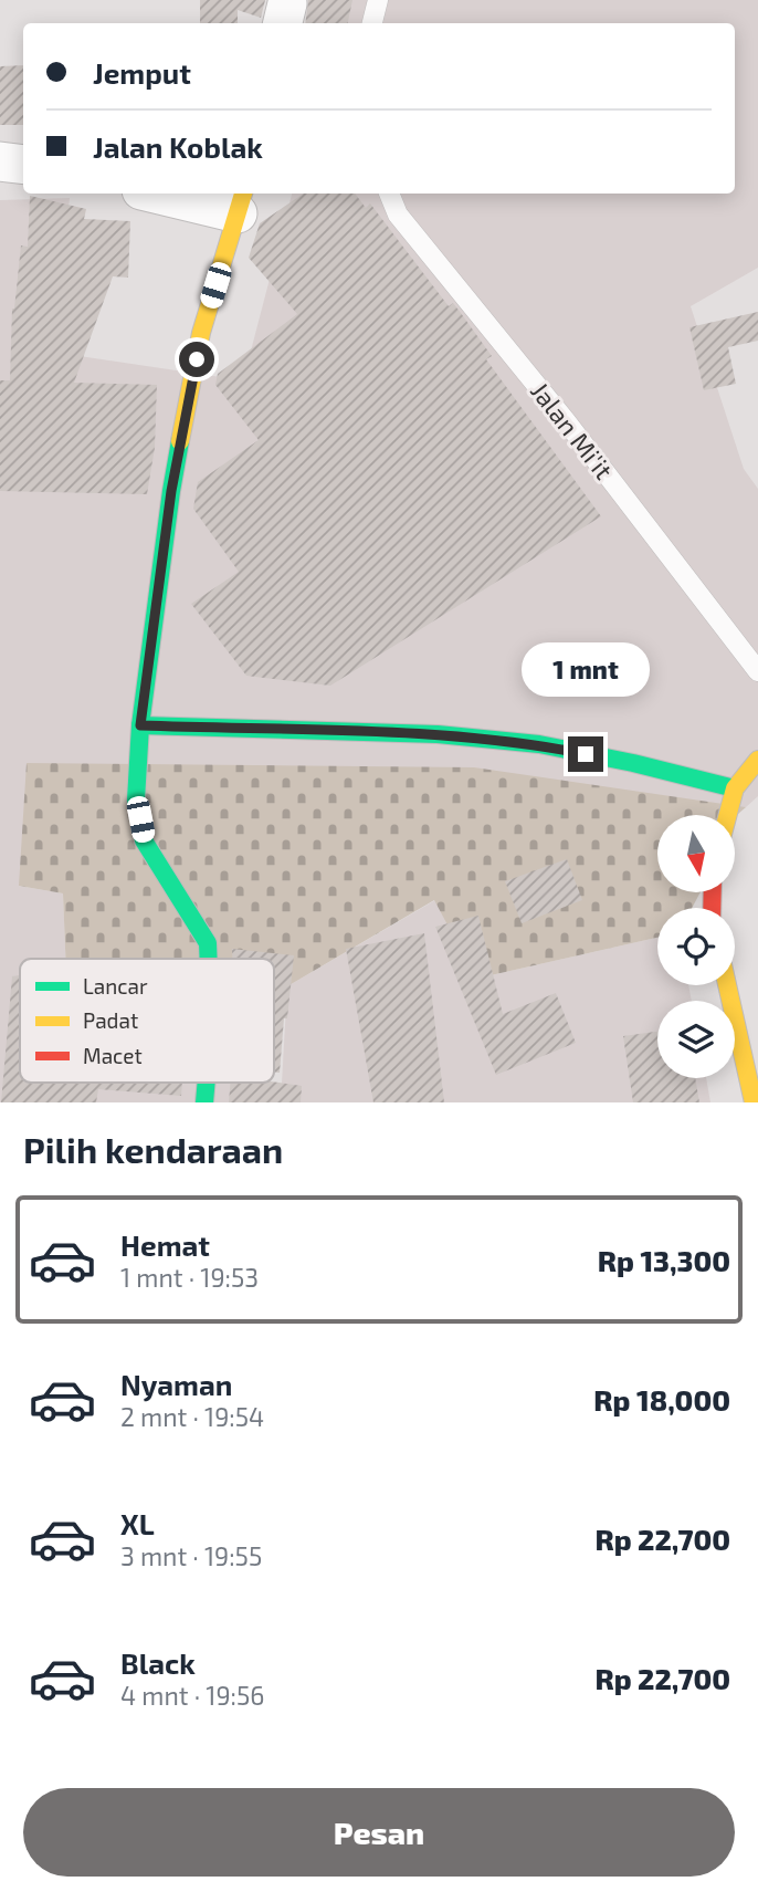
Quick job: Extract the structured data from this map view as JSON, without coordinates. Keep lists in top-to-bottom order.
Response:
{
  "streets": {
    "lane": ["Jalan Mi'it"]
  },
  "legend": ["Lancar", "Padat", "Macet"],
  "north": "bottom",
  "page": {
    "banner": ["Jemput", "Jalan Koblak"],
    "bubble": "1 mnt",
    "heading": "Pilih kendaraan",
    "list": [
      {
        "name": "Hemat",
        "note": "1 mnt · 19:53",
        "value": "Rp 13,300"
      },
      {
        "name": "Nyaman",
        "note": "2 mnt · 19:54",
        "value": "Rp 18,000"
      },
      {
        "name": "XL",
        "note": "3 mnt · 19:55",
        "value": "Rp 22,700"
      },
      {
        "name": "Black",
        "note": "4 mnt · 19:56",
        "value": "Rp 22,700"
      }
    ],
    "buttons": "Pesan"
  }
}
